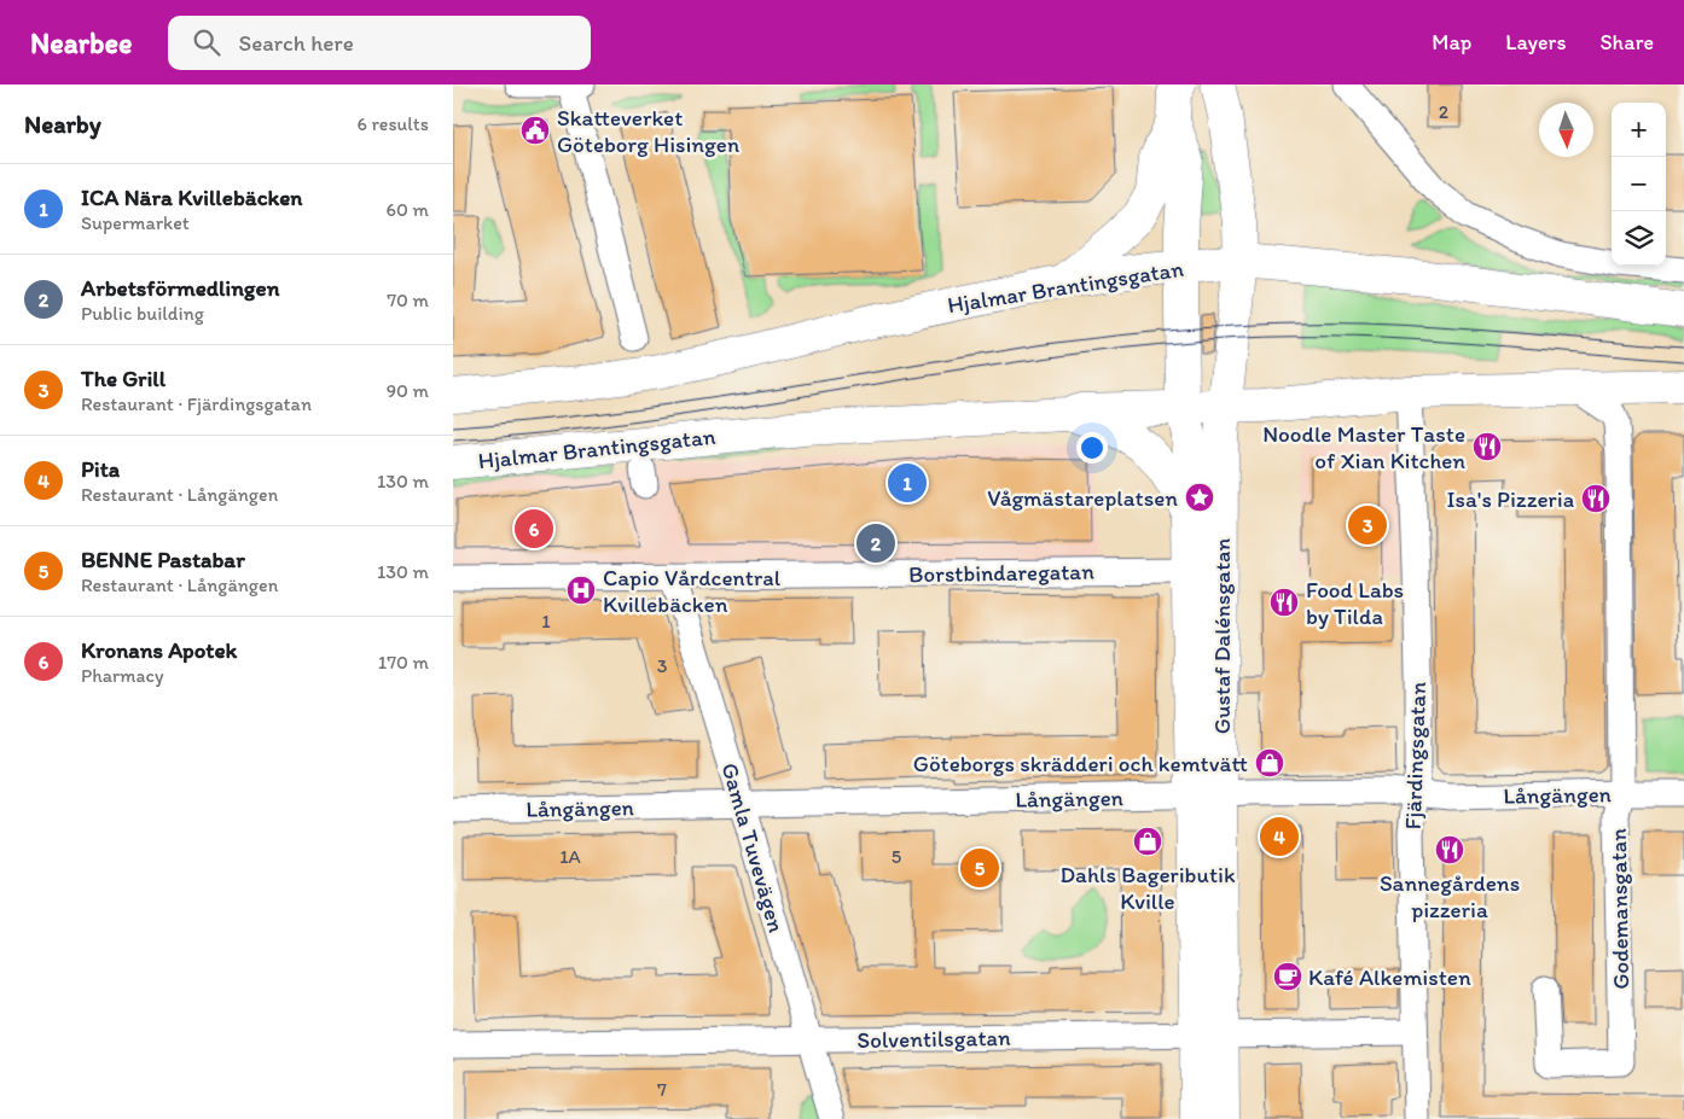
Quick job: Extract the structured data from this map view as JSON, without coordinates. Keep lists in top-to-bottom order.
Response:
{
  "streets": {
    "main road": ["Hjalmar Brantingsgatan", "Gustaf Dalénsgatan"],
    "street": [
      "Borstbindaregatan",
      "Fjärdingsgatan",
      "Långängen",
      "Gamla Tuvevägen",
      "Godemansgatan",
      "Solventilsgatan"
    ]
  },
  "crossings": [
    ["Hjalmar Brantingsgatan", "Gustaf Dalénsgatan"],
    ["Hjalmar Brantingsgatan", "Fjärdingsgatan"],
    ["Hjalmar Brantingsgatan", "Godemansgatan"],
    ["Borstbindaregatan", "Gustaf Dalénsgatan"],
    ["Borstbindaregatan", "Gamla Tuvevägen"],
    ["Gustaf Dalénsgatan", "Långängen"],
    ["Gustaf Dalénsgatan", "Solventilsgatan"],
    ["Fjärdingsgatan", "Långängen"],
    ["Fjärdingsgatan", "Solventilsgatan"],
    ["Långängen", "Gamla Tuvevägen"],
    ["Långängen", "Godemansgatan"],
    ["Gamla Tuvevägen", "Solventilsgatan"]
  ],
  "places": {
    "public building": ["Skatteverket Göteborg Hisingen"],
    "restaurant": [
      "Noodle Master Taste of Xian Kitchen",
      "Isa's Pizzeria",
      "Food Labs by Tilda",
      "Sannegårdens pizzeria"
    ],
    "place": ["Vågmästareplatsen"],
    "hospital": ["Capio Vårdcentral Kvillebäcken"],
    "shop": ["Göteborgs skrädderi och kemtvätt", "Dahls Bageributik Kville"],
    "cafe": ["Kafé Alkemisten"]
  },
  "house_numbers": [
    "2",
    "1",
    "3",
    "1A",
    "5",
    "7"
  ],
  "north": "bottom",
  "page": {
    "header": "Nearbee",
    "search": "Search here",
    "nav": ["Map", "Layers", "Share"],
    "heading": ["Nearby", "6 results"],
    "map_buttons": ["+", "−"],
    "list": [
      {
        "mark": "1",
        "name": "ICA Nära Kvillebäcken",
        "note": "Supermarket",
        "value": "60 m"
      },
      {
        "mark": "2",
        "name": "Arbetsförmedlingen",
        "note": "Public building",
        "value": "70 m"
      },
      {
        "mark": "3",
        "name": "The Grill",
        "note": "Restaurant · Fjärdingsgatan",
        "value": "90 m"
      },
      {
        "mark": "4",
        "name": "Pita",
        "note": "Restaurant · Långängen",
        "value": "130 m"
      },
      {
        "mark": "5",
        "name": "BENNE Pastabar",
        "note": "Restaurant · Långängen",
        "value": "130 m"
      },
      {
        "mark": "6",
        "name": "Kronans Apotek",
        "note": "Pharmacy",
        "value": "170 m"
      }
    ],
    "pins": [
      "1",
      "3",
      "6",
      "2",
      "4",
      "5"
    ]
  }
}
